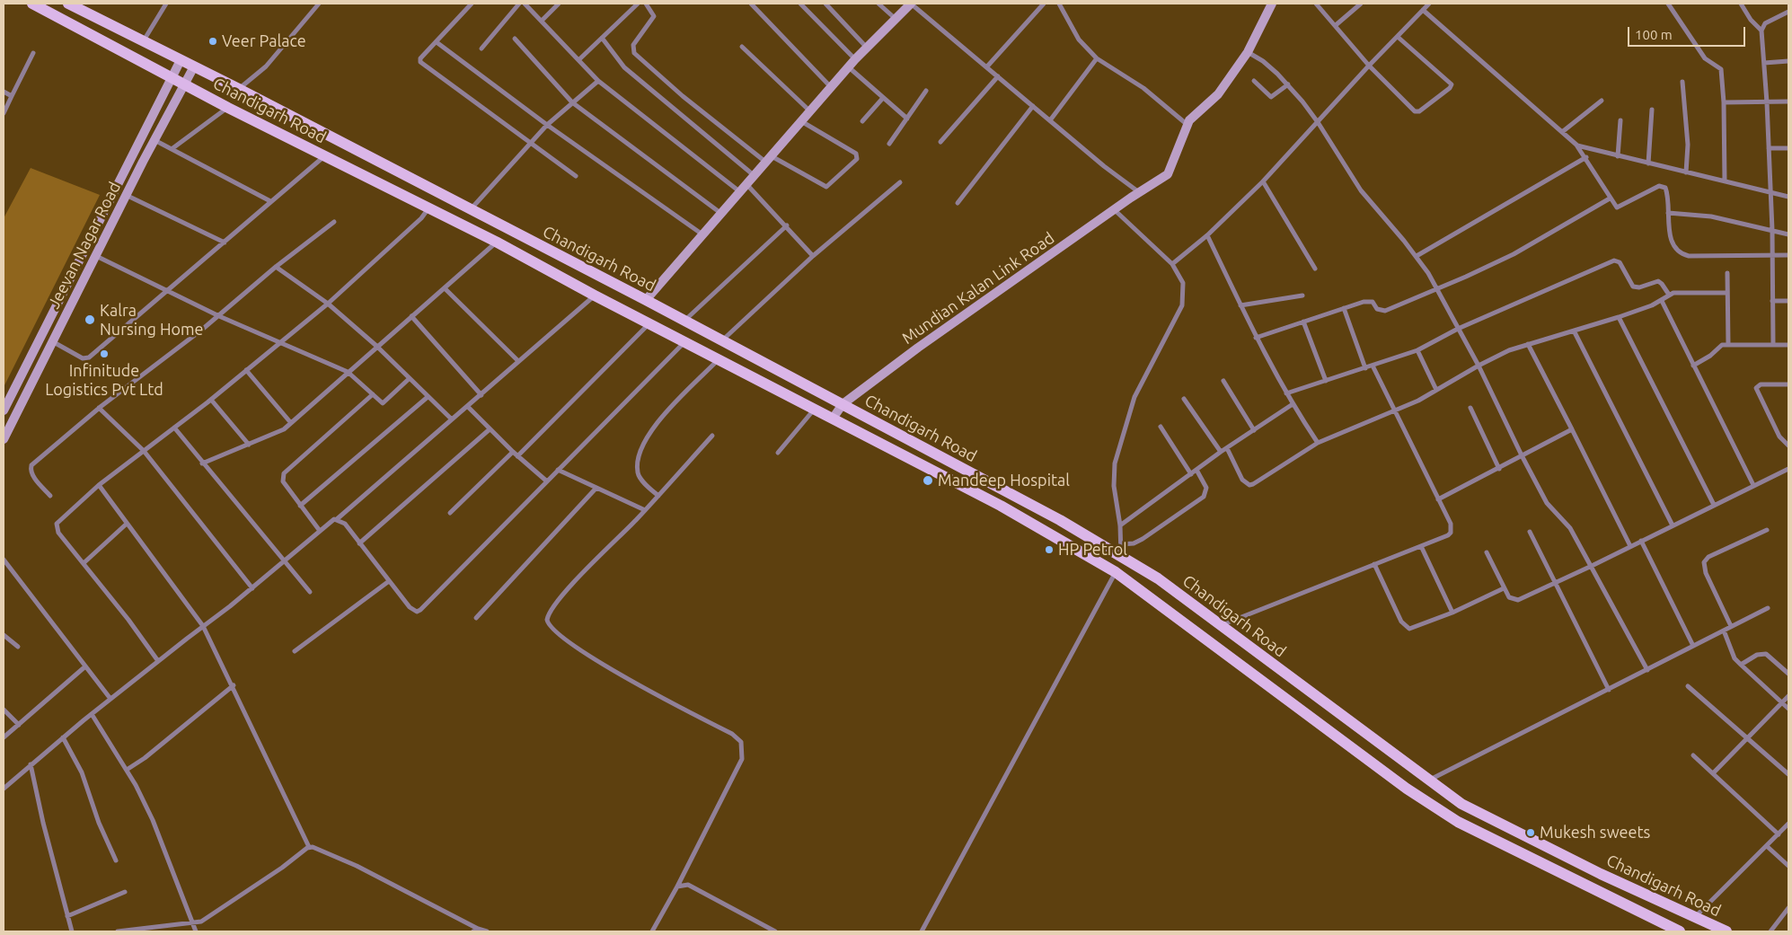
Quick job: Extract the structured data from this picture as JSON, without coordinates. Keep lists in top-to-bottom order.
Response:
{
  "streets": {
    "main road": ["Chandigarh Road"],
    "street": ["Jeevan Nagar Road", "Mundian Kalan Link Road"]
  },
  "crossings": [
    ["Chandigarh Road", "Jeevan Nagar Road"],
    ["Chandigarh Road", "Mundian Kalan Link Road"]
  ],
  "places": [
    "Veer Palace",
    "Kalra Nursing Home",
    "Infinitude Logistics Pvt Ltd",
    "Mandeep Hospital",
    "HP Petrol",
    "Mukesh sweets"
  ],
  "scale_bar": "100 m"
}
